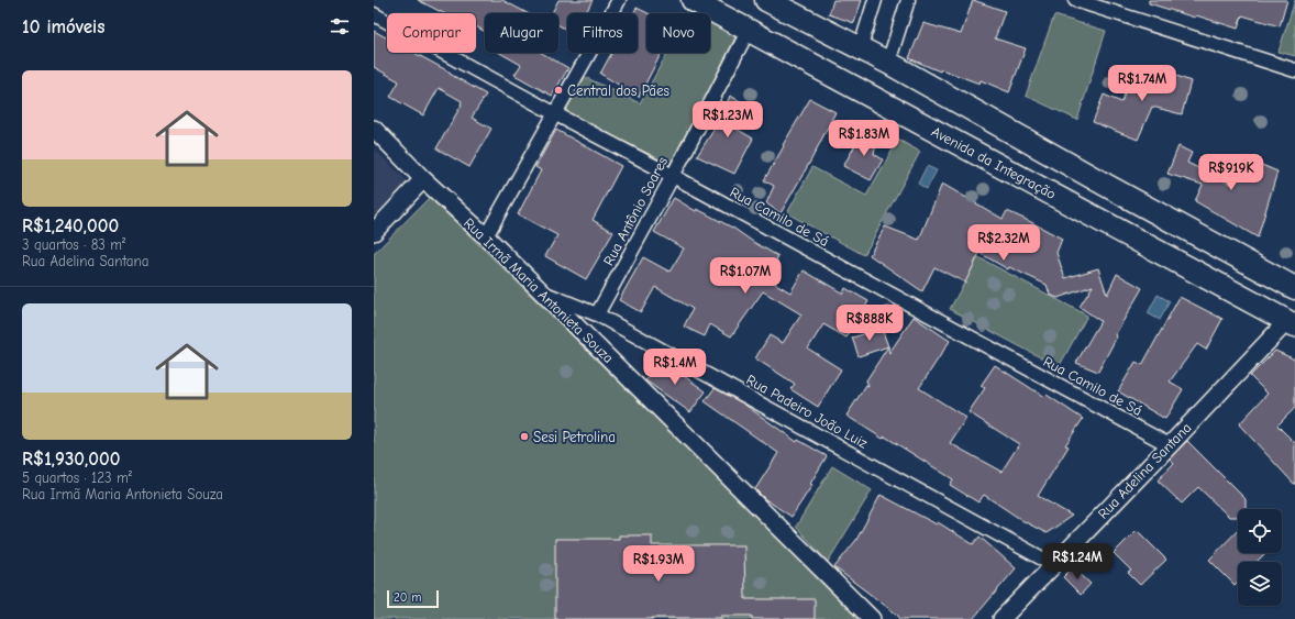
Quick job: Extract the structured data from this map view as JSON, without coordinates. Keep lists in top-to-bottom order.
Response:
{
  "streets": {
    "main road": ["Avenida da Integração"],
    "street": [
      "Rua Antônio Soares",
      "Rua Camilo de Sá",
      "Rua Irmã Maria Antonieta Souza",
      "Rua Padeiro João Luiz",
      "Rua Adelina Santana"
    ]
  },
  "crossings": [
    ["Avenida da Integração", "Rua Antônio Soares"],
    ["Avenida da Integração", "Rua Adelina Santana"],
    ["Rua Antônio Soares", "Rua Camilo de Sá"],
    ["Rua Antônio Soares", "Rua Padeiro João Luiz"],
    ["Rua Camilo de Sá", "Rua Adelina Santana"],
    ["Rua Irmã Maria Antonieta Souza", "Rua Padeiro João Luiz"],
    ["Rua Padeiro João Luiz", "Rua Adelina Santana"]
  ],
  "places": ["Central dos Pães", "Sesi Petrolina"],
  "scale_bar": "20 m",
  "page": {
    "heading": "10 imóveis",
    "chip": [
      "Comprar",
      "Alugar",
      "Filtros",
      "Novo"
    ],
    "list": [
      {
        "name": "R$1,240,000",
        "note": "3 quartos · 83 m² · Rua Adelina Santana"
      },
      {
        "name": "R$1,930,000",
        "note": "5 quartos · 123 m² · Rua Irmã Maria Antonieta Souza"
      }
    ],
    "price": [
      "R$1.74M",
      "R$1.23M",
      "R$1.83M",
      "R$919K",
      "R$2.32M",
      "R$1.07M",
      "R$888K",
      "R$1.4M",
      "R$1.24M",
      "R$1.93M"
    ],
    "scale": "20 m"
  }
}
